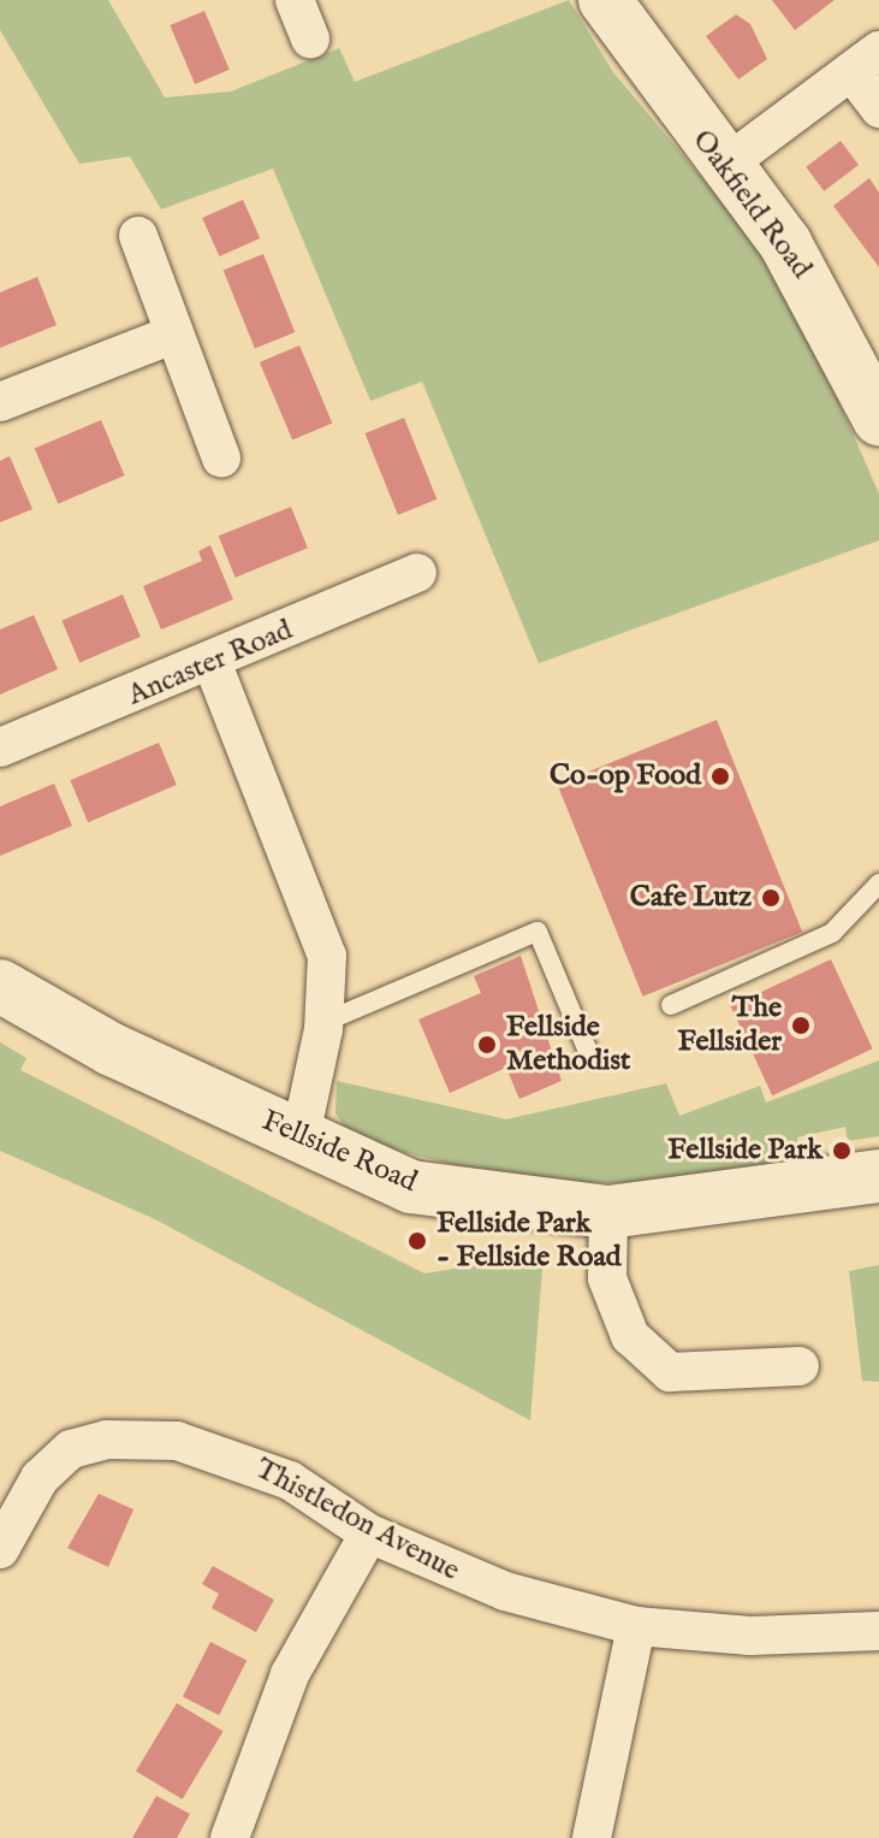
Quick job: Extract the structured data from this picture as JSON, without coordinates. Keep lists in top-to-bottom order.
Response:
{
  "streets": {
    "street": [
      "Oakfield Road",
      "Ancaster Road",
      "Fellside Road",
      "Thistledon Avenue"
    ]
  },
  "places": [
    "Co-op Food",
    "Cafe Lutz",
    "The Fellsider",
    "Fellside Methodist",
    "Fellside Park",
    "Fellside Park - Fellside Road"
  ]
}
